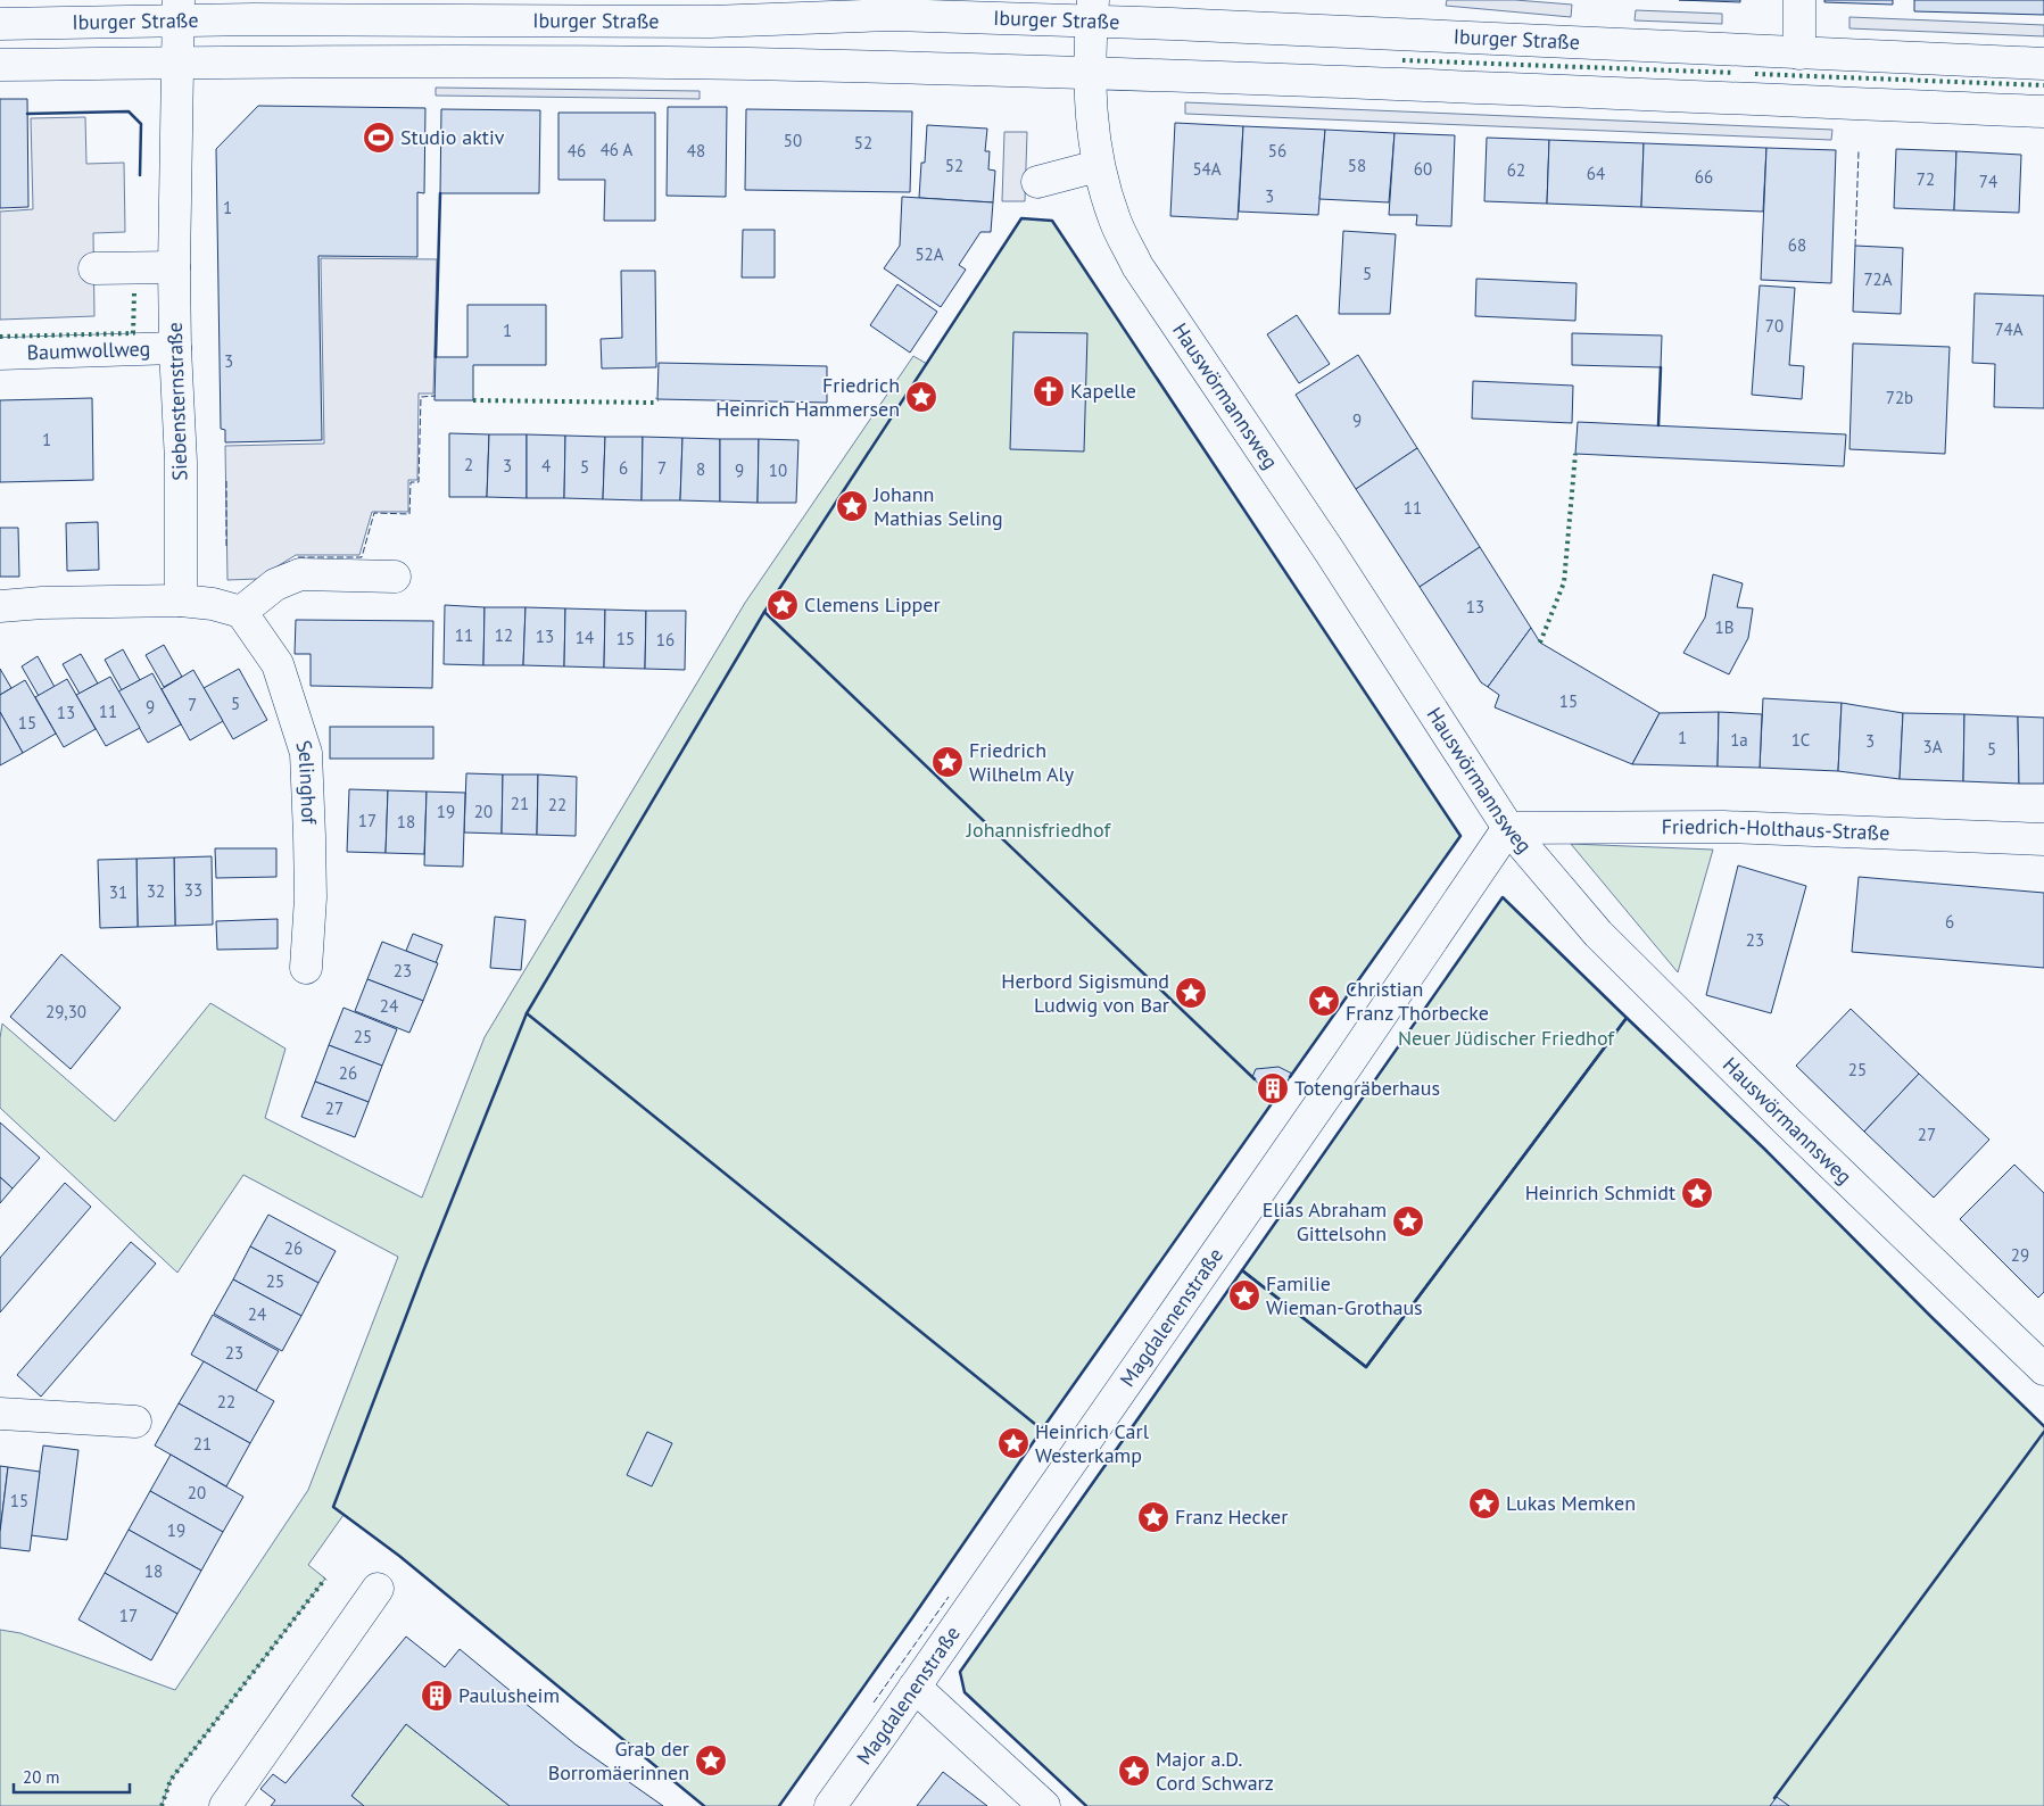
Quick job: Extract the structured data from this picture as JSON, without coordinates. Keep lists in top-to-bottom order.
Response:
{
  "streets": {
    "street": [
      "Iburger Straße",
      "Baumwollweg",
      "Hauswörmannsweg",
      "Siebensternstraße",
      "Selinghof",
      "Friedrich-Holthaus-Straße",
      "Magdalenenstraße"
    ]
  },
  "crossings": [
    ["Iburger Straße", "Hauswörmannsweg"],
    ["Iburger Straße", "Siebensternstraße"],
    ["Baumwollweg", "Siebensternstraße"],
    ["Hauswörmannsweg", "Friedrich-Holthaus-Straße"],
    ["Hauswörmannsweg", "Magdalenenstraße"],
    ["Friedrich-Holthaus-Straße", "Magdalenenstraße"]
  ],
  "parks": ["Johannisfriedhof", "Neuer Jüdischer Friedhof"],
  "places": {
    "sports": ["Studio aktiv"],
    "church": ["Kapelle"],
    "place": [
      "Friedrich Heinrich Hammersen",
      "Johann Mathias Seling",
      "Clemens Lipper",
      "Friedrich Wilhelm Aly",
      "Herbord Sigismund Ludwig von Bar",
      "Christian Franz Thorbecke",
      "Heinrich Schmidt",
      "Elias Abraham Gittelsohn",
      "Familie Wieman-Grothaus",
      "Heinrich Carl Westerkamp",
      "Lukas Memken",
      "Franz Hecker",
      "Grab der Borromäerinnen",
      "Major a.D. Cord Schwarz"
    ],
    "building": ["Totengräberhaus", "Paulusheim"]
  },
  "house_numbers": [
    "50",
    "52",
    "46 A",
    "46",
    "48",
    "56",
    "52",
    "58",
    "54A",
    "60",
    "62",
    "64",
    "66",
    "72",
    "74",
    "3",
    "1",
    "68",
    "52A",
    "5",
    "72A",
    "70",
    "74A",
    "1",
    "3",
    "72b",
    "9",
    "1",
    "2",
    "3",
    "4",
    "5",
    "6",
    "7",
    "8",
    "9",
    "10",
    "11",
    "13",
    "1B",
    "11",
    "12",
    "13",
    "14",
    "15",
    "16",
    "15",
    "5",
    "7",
    "9",
    "11",
    "13",
    "15",
    "1",
    "1a",
    "1C",
    "3",
    "3A",
    "5",
    "21",
    "22",
    "19",
    "20",
    "17",
    "18",
    "33",
    "32",
    "31",
    "6",
    "23",
    "23",
    "24",
    "29,30",
    "25",
    "25",
    "26",
    "27",
    "27",
    "26",
    "29",
    "25",
    "24",
    "23",
    "22",
    "21",
    "20",
    "15",
    "19",
    "18",
    "17"
  ],
  "scale_bar": "20 m"
}
